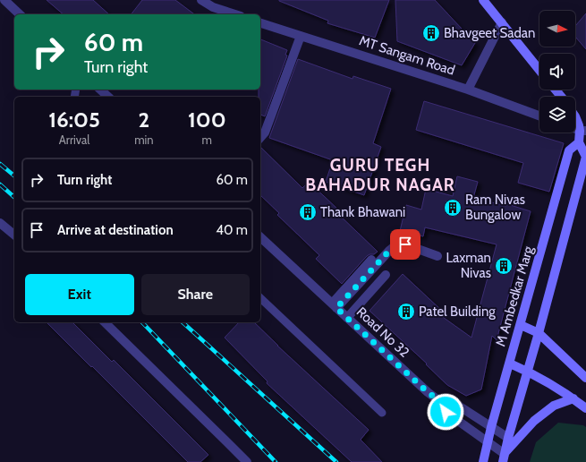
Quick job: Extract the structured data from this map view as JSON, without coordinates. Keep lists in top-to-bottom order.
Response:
{
  "streets": {
    "main road": ["M Ambedkar Marg"],
    "street": ["MT Sangam Road", "Road No 32"]
  },
  "crossings": [
    ["M Ambedkar Marg", "Road No 32"]
  ],
  "districts": ["GURU TEGH BAHADUR NAGAR"],
  "places": {
    "building": [
      "Bhavgeet Sadan",
      "Ram Nivas Bungalow",
      "Thank Bhawani",
      "Laxman Nivas",
      "Patel Building"
    ]
  },
  "north": "right",
  "page": {
    "turn": ["60 m", "Turn right"],
    "eta": [
      "16:05",
      "Arrival",
      "2",
      "min",
      "100",
      "m"
    ],
    "list": [
      {
        "name": "Turn right",
        "value": "60 m"
      },
      {
        "name": "Arrive at destination",
        "value": "40 m"
      }
    ],
    "buttons": ["Exit", "Share"]
  }
}
